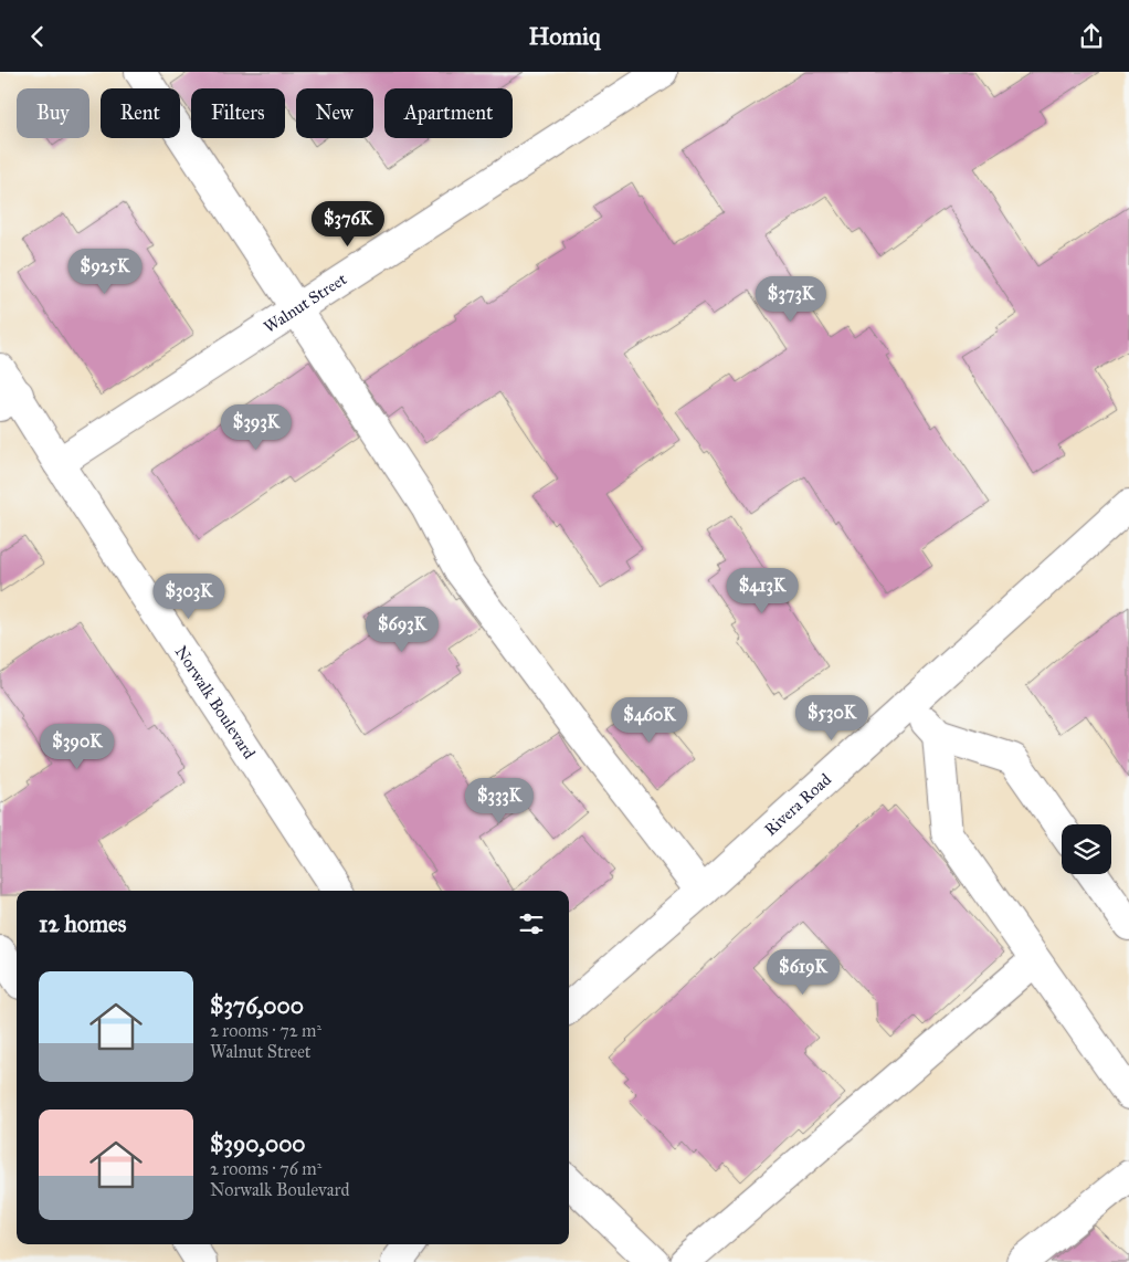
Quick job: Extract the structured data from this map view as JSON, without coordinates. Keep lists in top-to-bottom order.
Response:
{
  "streets": {
    "street": ["Walnut Street", "Norwalk Boulevard", "Rivera Road"]
  },
  "crossings": [
    ["Walnut Street", "Norwalk Boulevard"]
  ],
  "page": {
    "header": "Homiq",
    "chip": [
      "Buy",
      "Rent",
      "Filters",
      "New",
      "Apartment"
    ],
    "price": [
      "$376K",
      "$925K",
      "$373K",
      "$393K",
      "$413K",
      "$303K",
      "$693K",
      "$530K",
      "$460K",
      "$390K",
      "$333K",
      "$619K"
    ],
    "heading": "12 homes",
    "list": [
      {
        "name": "$376,000",
        "note": "2 rooms · 72 m² · Walnut Street"
      },
      {
        "name": "$390,000",
        "note": "2 rooms · 76 m² · Norwalk Boulevard"
      }
    ]
  }
}
